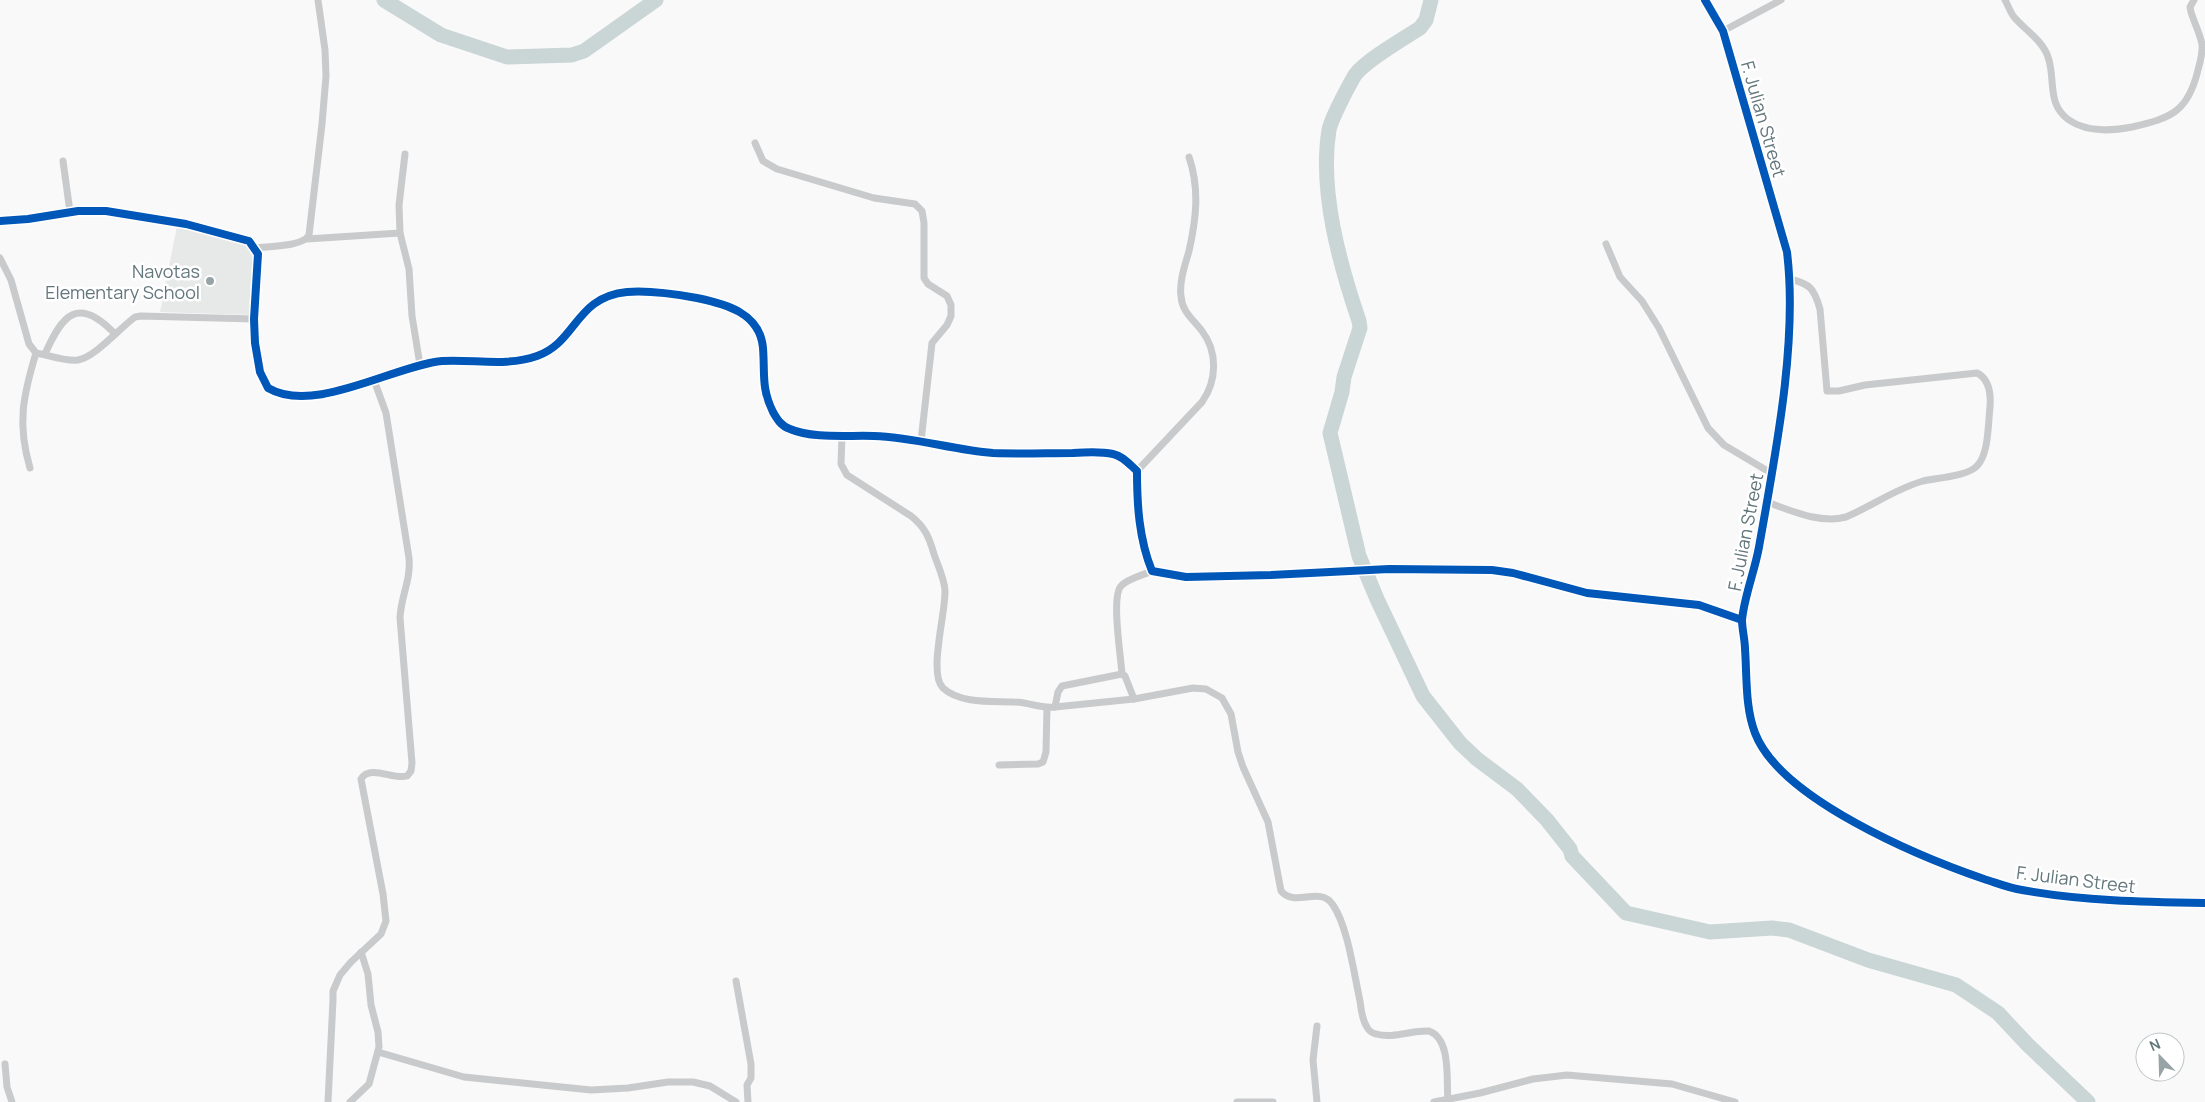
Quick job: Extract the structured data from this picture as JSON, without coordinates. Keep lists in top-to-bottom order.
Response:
{
  "streets": {
    "street": ["F. Julian Street"]
  },
  "places": ["Navotas Elementary School"],
  "north": "top left"
}
